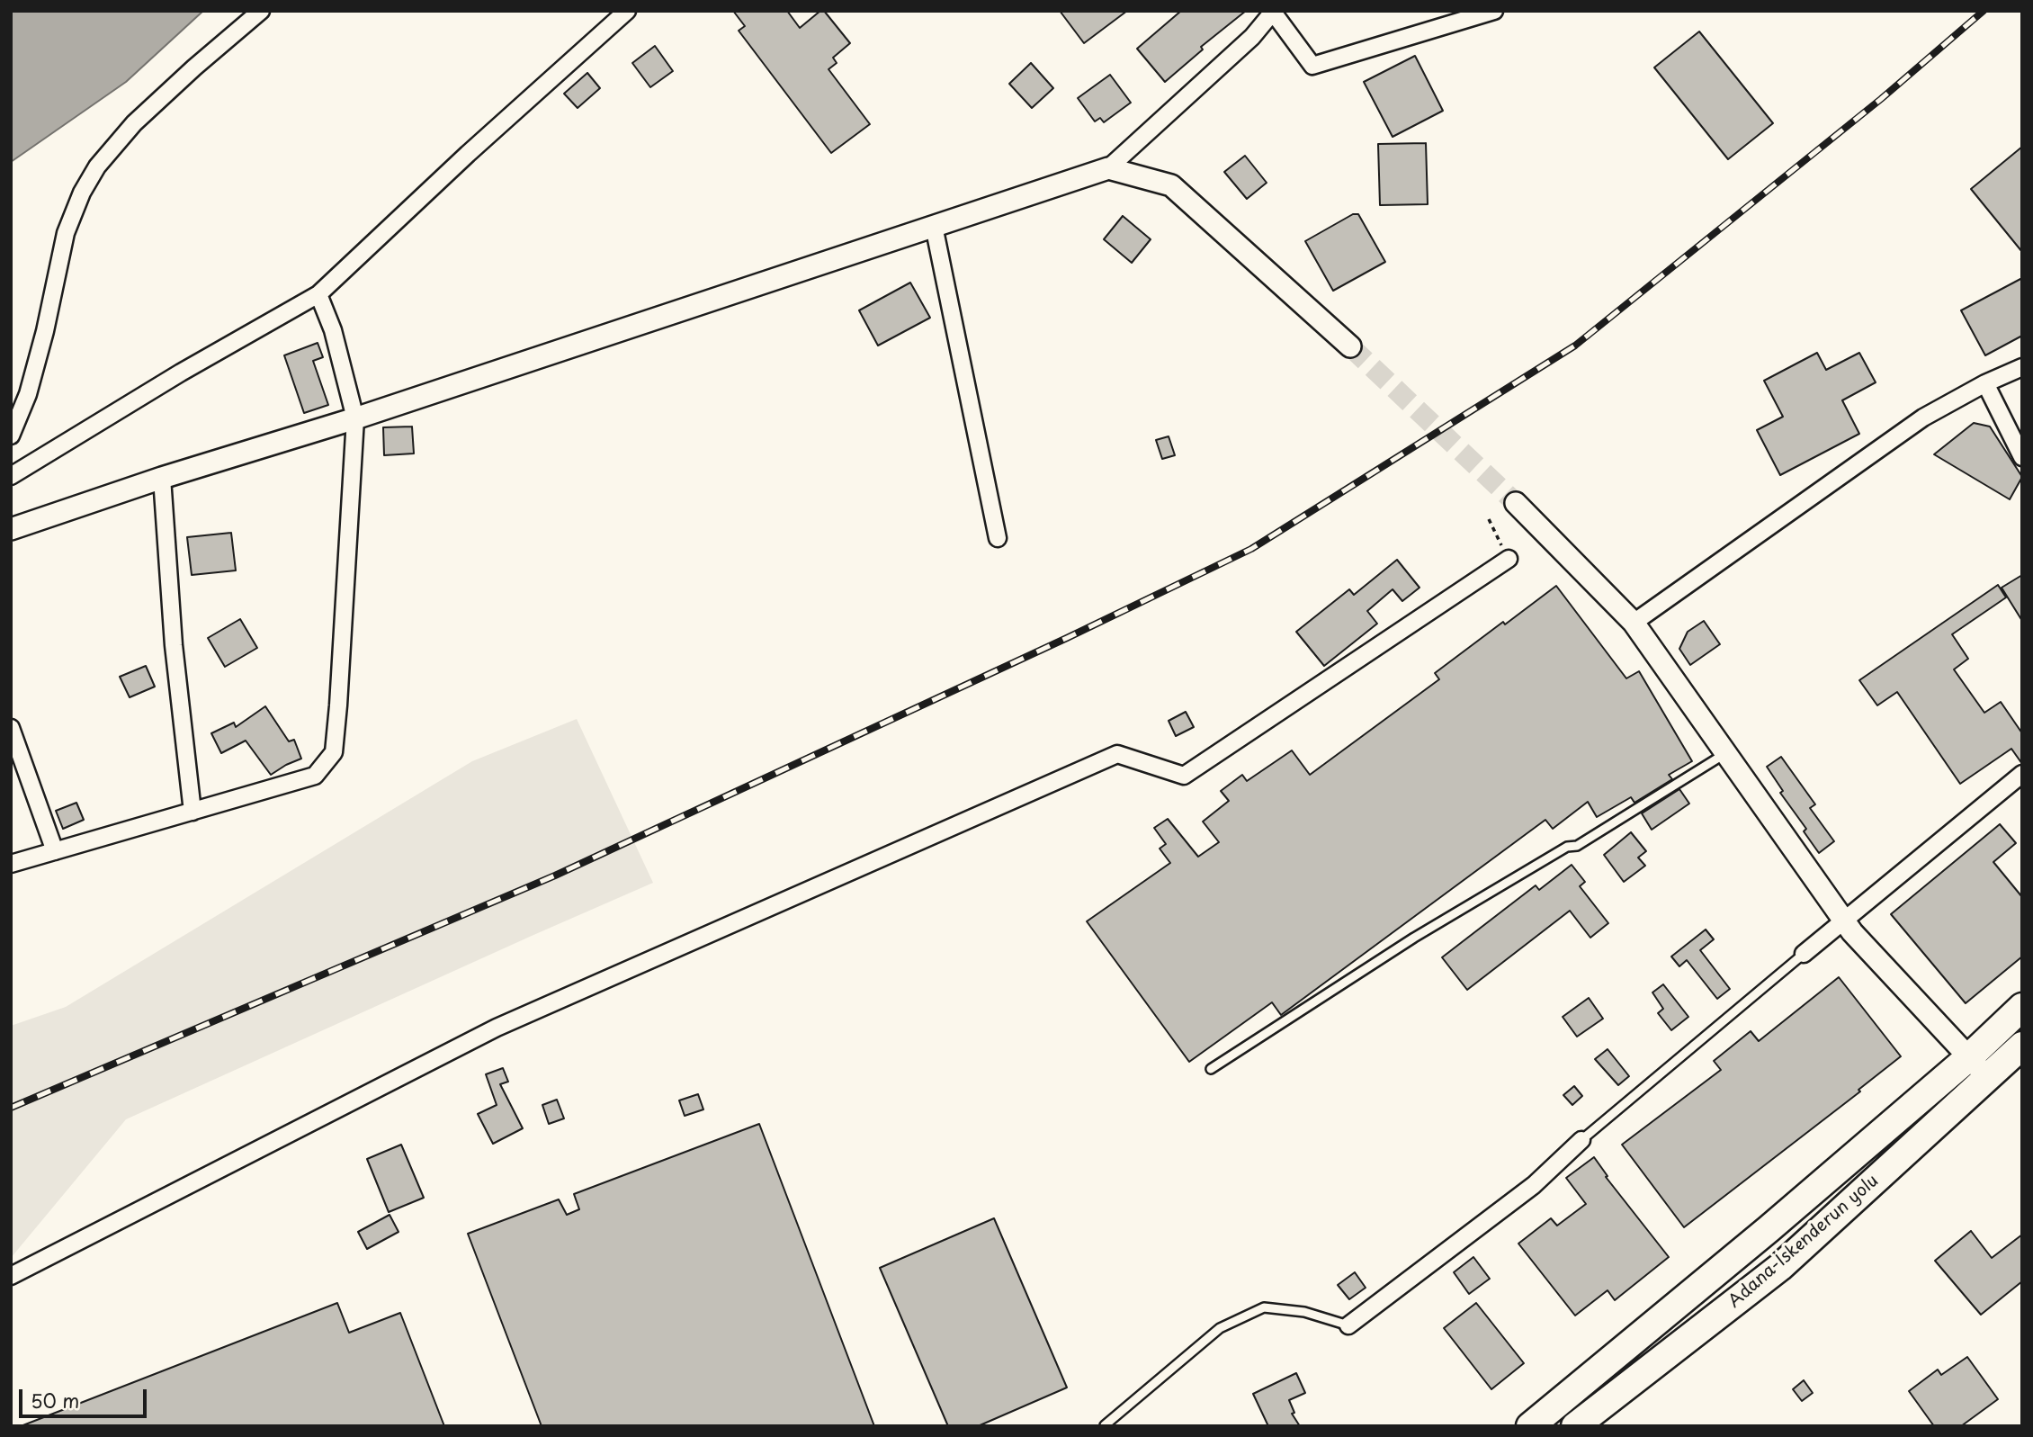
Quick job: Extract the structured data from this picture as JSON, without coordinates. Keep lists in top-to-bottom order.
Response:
{
  "streets": {
    "highway": ["Adana-İskenderun yolu"]
  },
  "scale_bar": "50 m"
}
